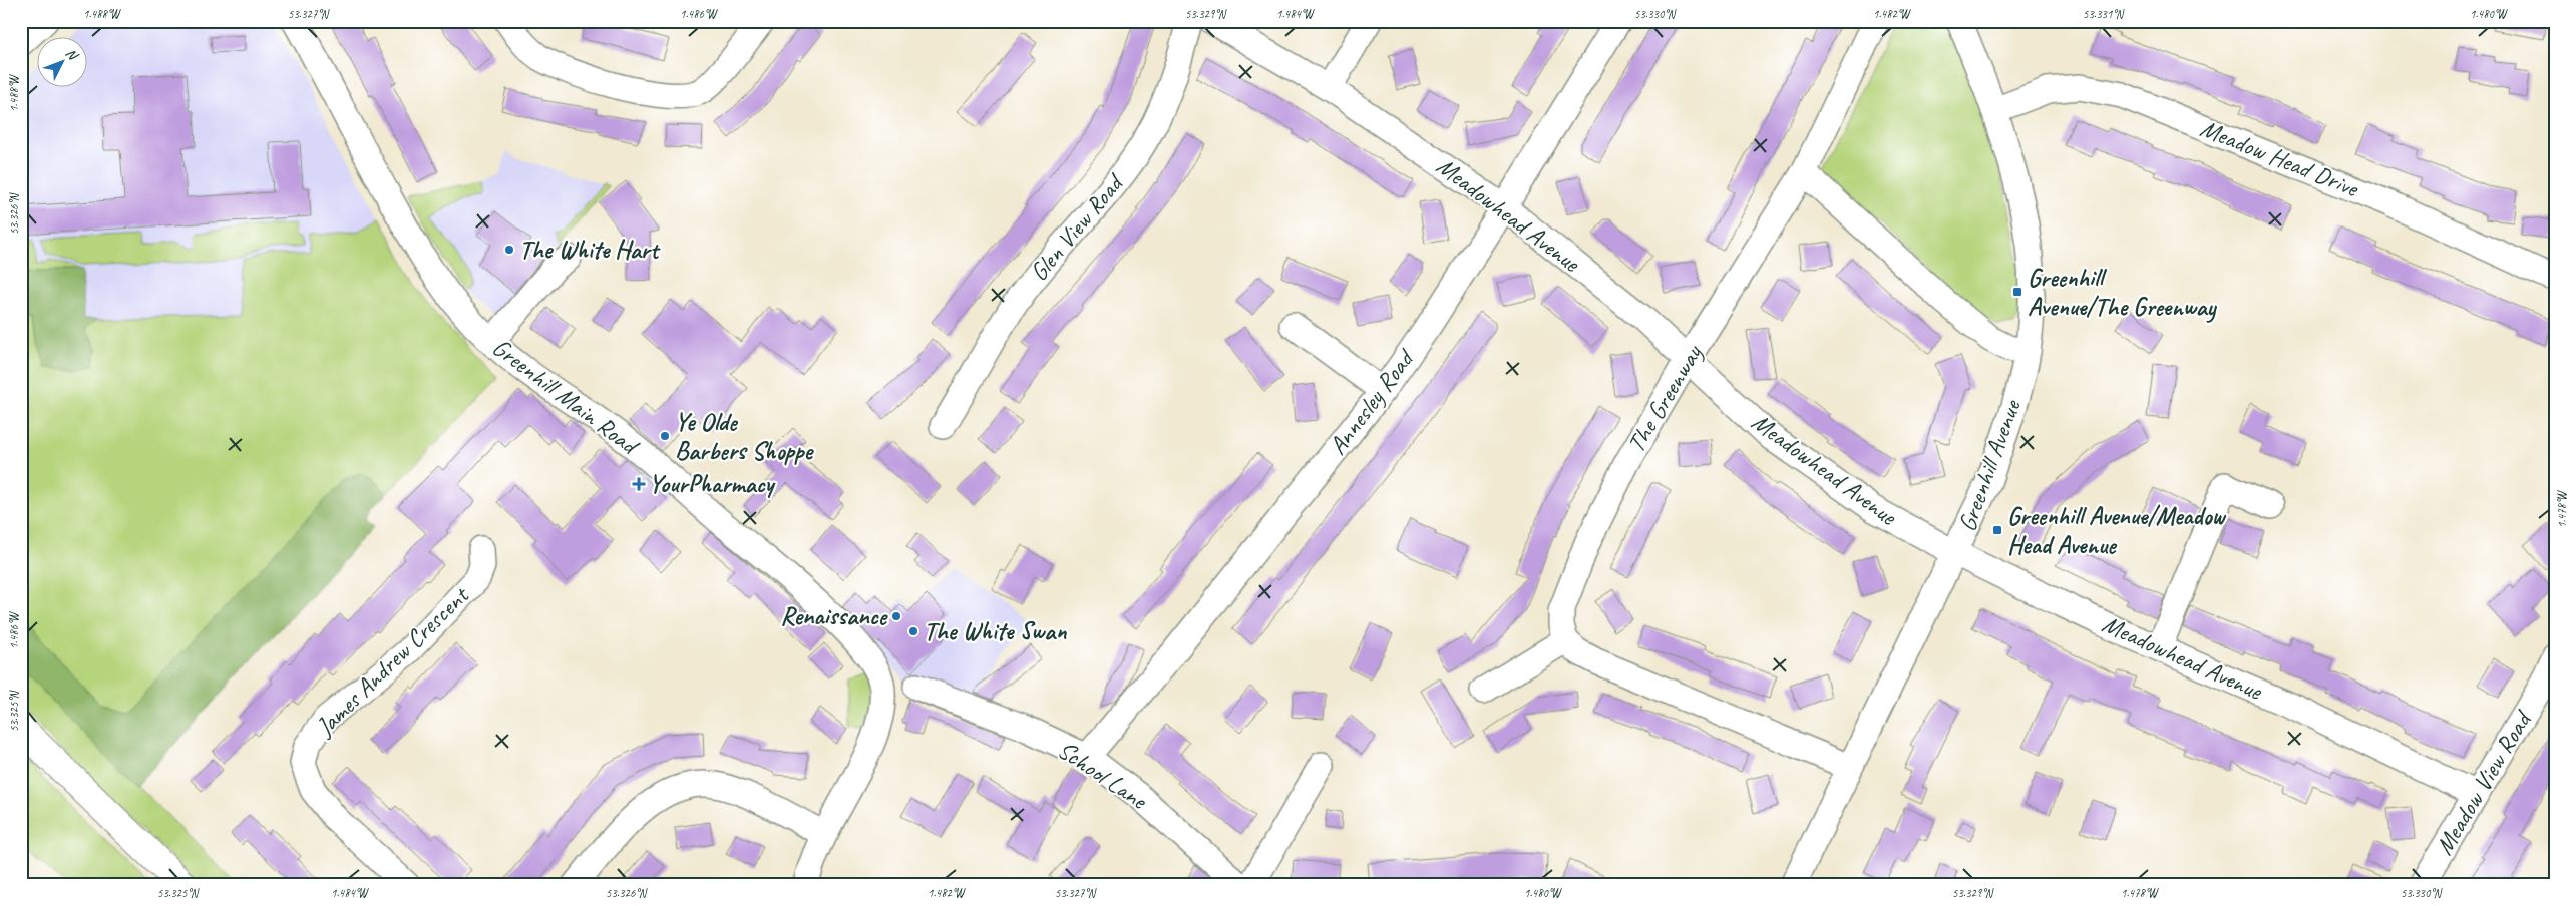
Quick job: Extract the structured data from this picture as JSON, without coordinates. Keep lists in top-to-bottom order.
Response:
{
  "streets": {
    "street": [
      "Meadow Head Drive",
      "Meadowhead Avenue",
      "Glen View Road",
      "Greenhill Main Road",
      "The Greenway",
      "Annesley Road",
      "Greenhill Avenue",
      "James Andrew Crescent",
      "School Lane",
      "Meadow View Road"
    ]
  },
  "crossings": [
    ["Meadow Head Drive", "Greenhill Avenue"],
    ["Meadowhead Avenue", "The Greenway"],
    ["Meadowhead Avenue", "Annesley Road"],
    ["Meadowhead Avenue", "Greenhill Avenue"],
    ["Meadowhead Avenue", "Meadow View Road"],
    ["Annesley Road", "School Lane"]
  ],
  "places": {
    "other": [
      "The White Hart",
      "Ye Olde Barbers Shoppe",
      "Renaissance",
      "The White Swan"
    ],
    "transit": ["Greenhill Avenue/The Greenway", "Greenhill Avenue/Meadow Head Avenue"],
    "health": ["YourPharmacy"]
  },
  "north": "top right",
  "coordinates": [
    "1.488°W",
    "53.327°N",
    "1.486°W",
    "53.329°N",
    "1.484°W",
    "53.330°N",
    "1.482°W",
    "53.331°N",
    "1.480°W",
    "53.326°N",
    "1.478°W",
    "53.325°N"
  ]
}
